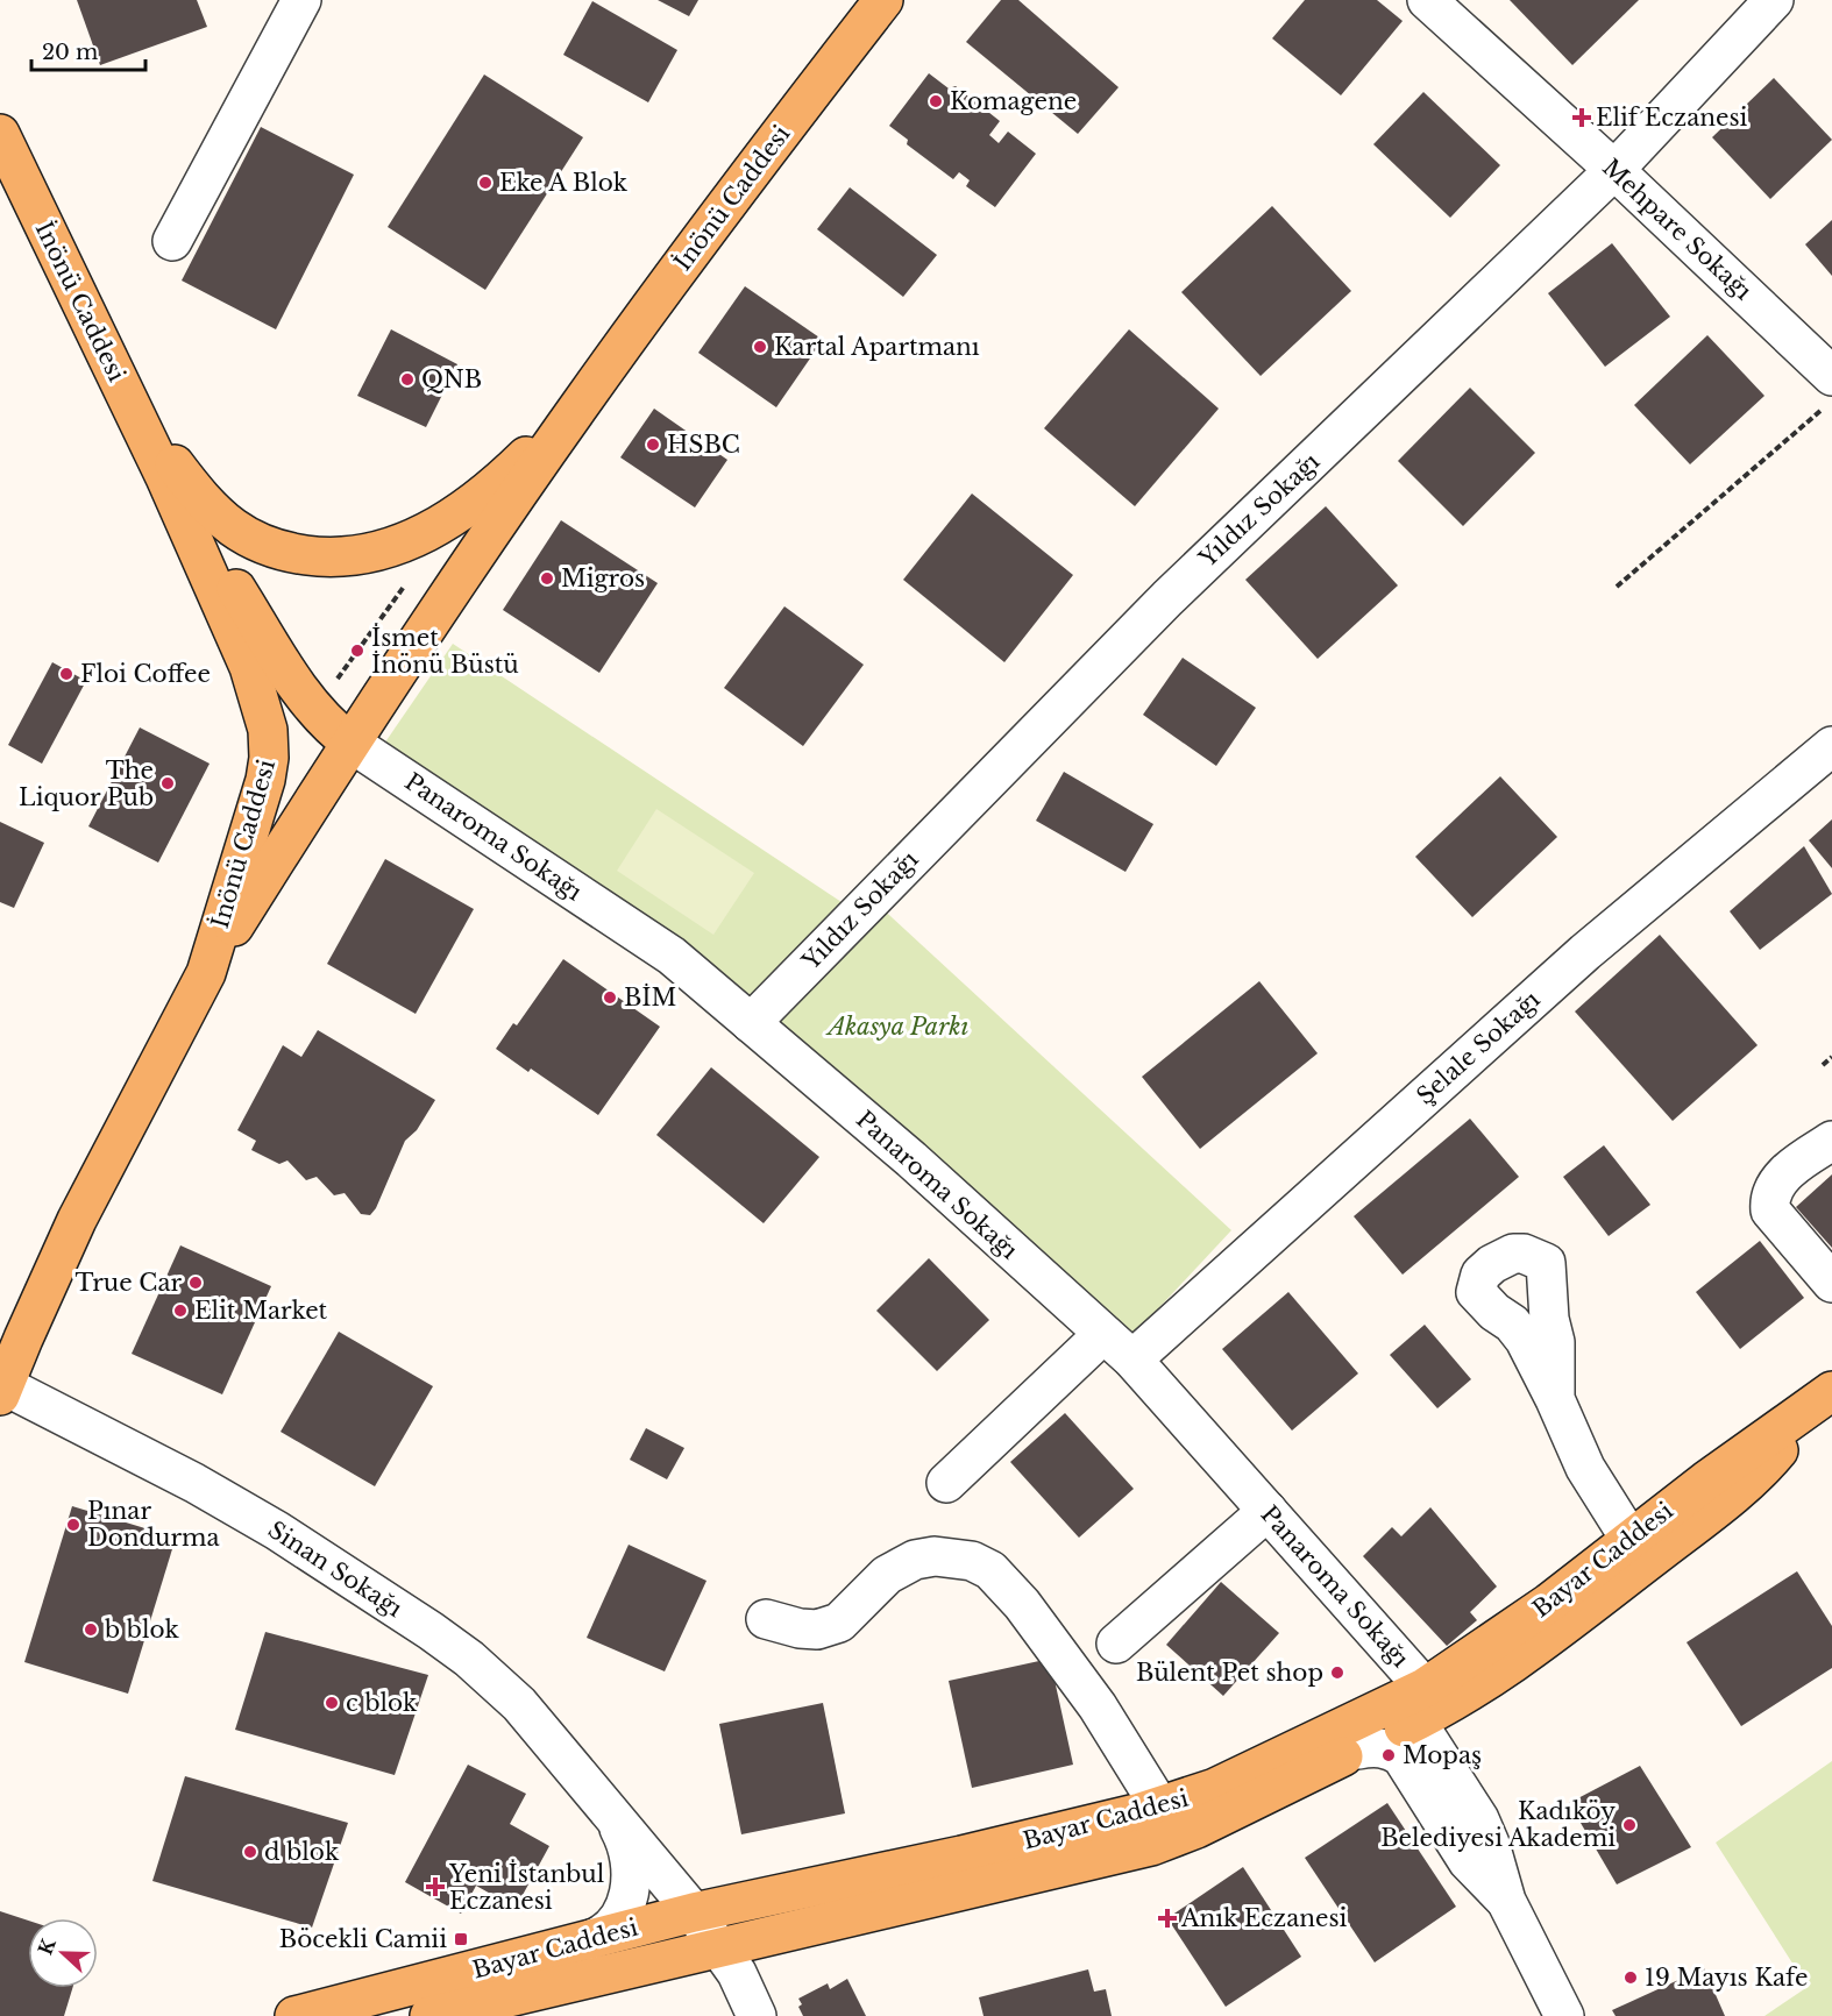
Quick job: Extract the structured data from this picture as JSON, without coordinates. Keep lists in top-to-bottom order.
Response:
{
  "streets": {
    "main road": ["İnönü Caddesi", "Bayar Caddesi"],
    "street": [
      "Mehpare Sokağı",
      "Yıldız Sokağı",
      "Panaroma Sokağı",
      "Şelale Sokağı",
      "Sinan Sokağı"
    ]
  },
  "crossings": [
    ["İnönü Caddesi", "Sinan Sokağı"],
    ["Mehpare Sokağı", "Yıldız Sokağı"],
    ["Yıldız Sokağı", "Panaroma Sokağı"],
    ["Panaroma Sokağı", "Şelale Sokağı"],
    ["Panaroma Sokağı", "Bayar Caddesi"],
    ["Bayar Caddesi", "Sinan Sokağı"]
  ],
  "parks": ["Akasya Parkı"],
  "places": {
    "other": [
      "Komagene",
      "Eke A Blok",
      "Kartal Apartmanı",
      "QNB",
      "HSBC",
      "Migros",
      "İsmet İnönü Büstü",
      "Floi Coffee",
      "The Liquor Pub",
      "BİM",
      "True Car",
      "Elit Market",
      "Pınar Dondurma",
      "b blok",
      "Bülent Pet shop",
      "c blok",
      "Mopaş",
      "Kadıköy Belediyesi Akademi",
      "d blok",
      "19 Mayıs Kafe"
    ],
    "health": ["Elif Eczanesi", "Yeni İstanbul Eczanesi", "Anık Eczanesi"],
    "transit": ["Böcekli Camii"]
  },
  "scale_bar": "20 m",
  "north": "left"
}
